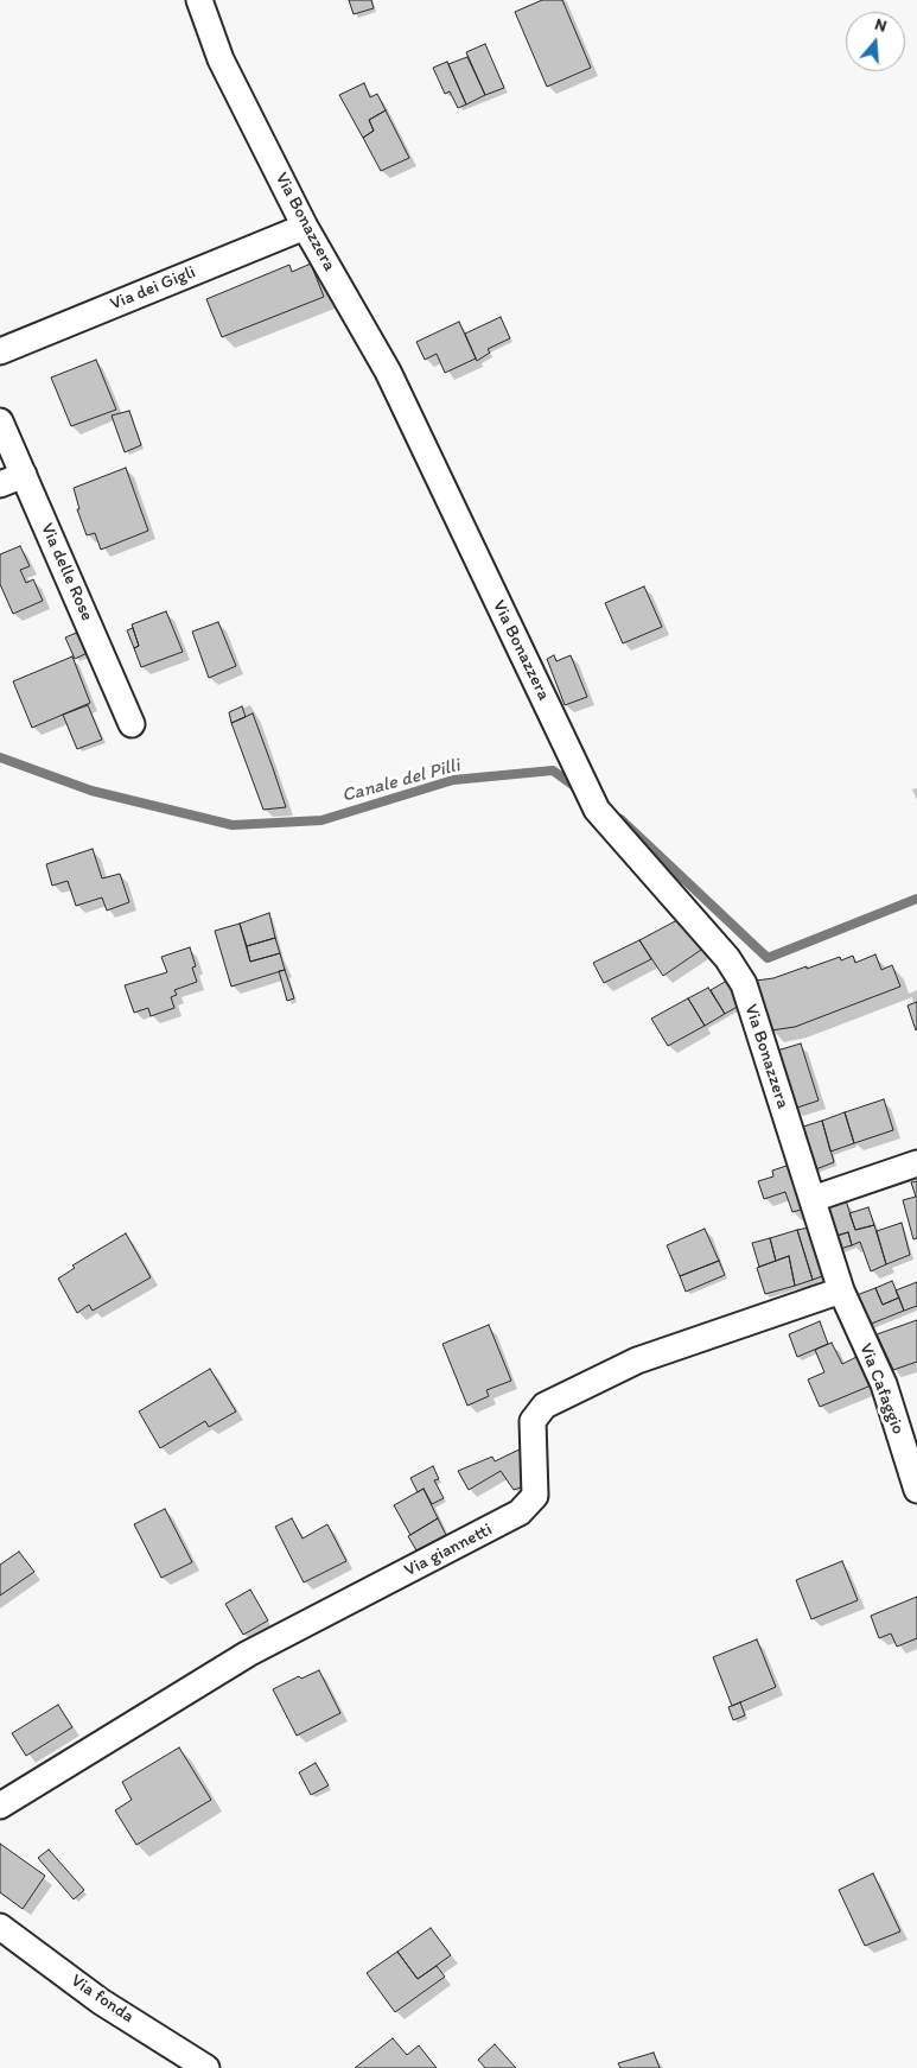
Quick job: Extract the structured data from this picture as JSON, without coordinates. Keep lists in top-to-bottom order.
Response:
{
  "streets": {
    "street": [
      "Via Bonazzera",
      "Via dei Gigli",
      "Via delle Rose",
      "Via Cafaggio",
      "Via giannetti",
      "Via fonda"
    ]
  },
  "crossings": [
    ["Via Bonazzera", "Via dei Gigli"],
    ["Via Bonazzera", "Via Cafaggio"],
    ["Via Bonazzera", "Via giannetti"],
    ["Via Cafaggio", "Via giannetti"]
  ],
  "water": ["Canale del Pilli"],
  "north": "top"
}
